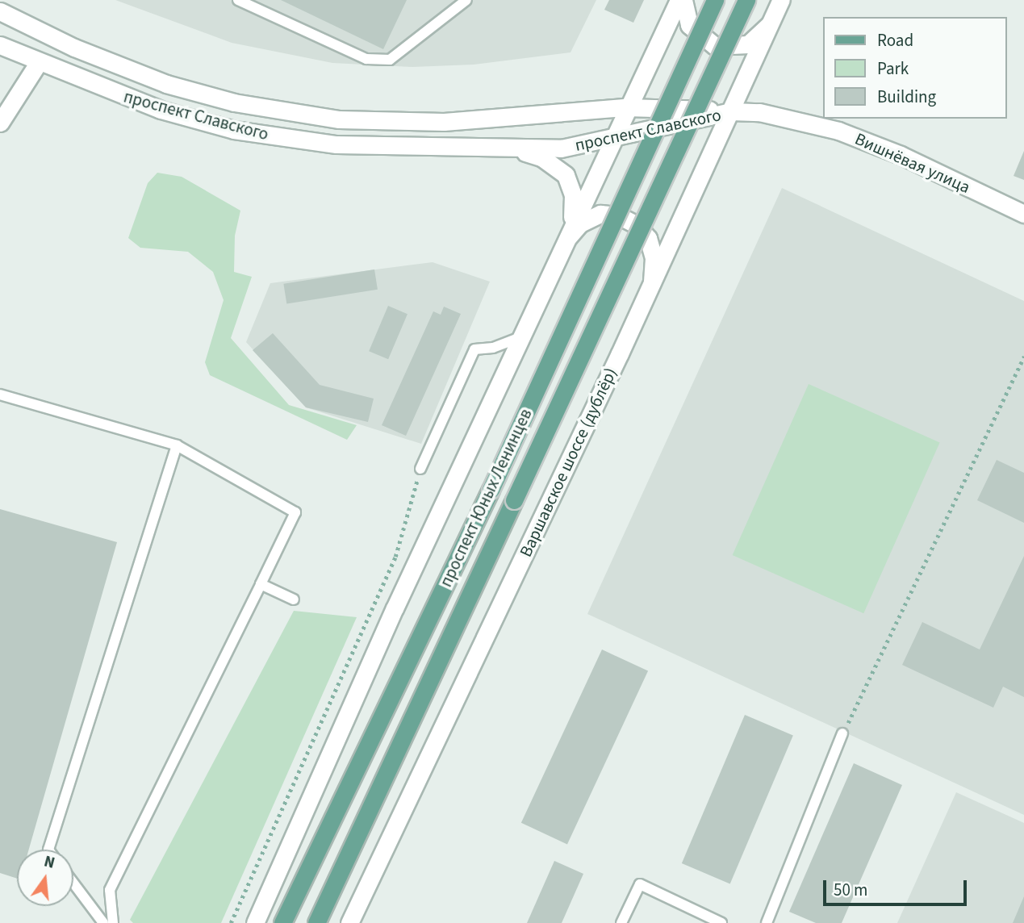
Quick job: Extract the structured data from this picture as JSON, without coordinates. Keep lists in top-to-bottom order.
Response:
{
  "streets": {
    "main road": [
      "проспект Славского",
      "Вишнёвая улица",
      "Варшавское шоссе (дублёр)",
      "проспект Юных Ленинцев"
    ]
  },
  "crossings": [
    ["проспект Славского", "Вишнёвая улица"],
    ["проспект Славского", "Варшавское шоссе (дублёр)"],
    ["Вишнёвая улица", "Варшавское шоссе (дублёр)"]
  ],
  "legend": ["Road", "Park", "Building"],
  "scale_bar": "50 m",
  "north": "top"
}
